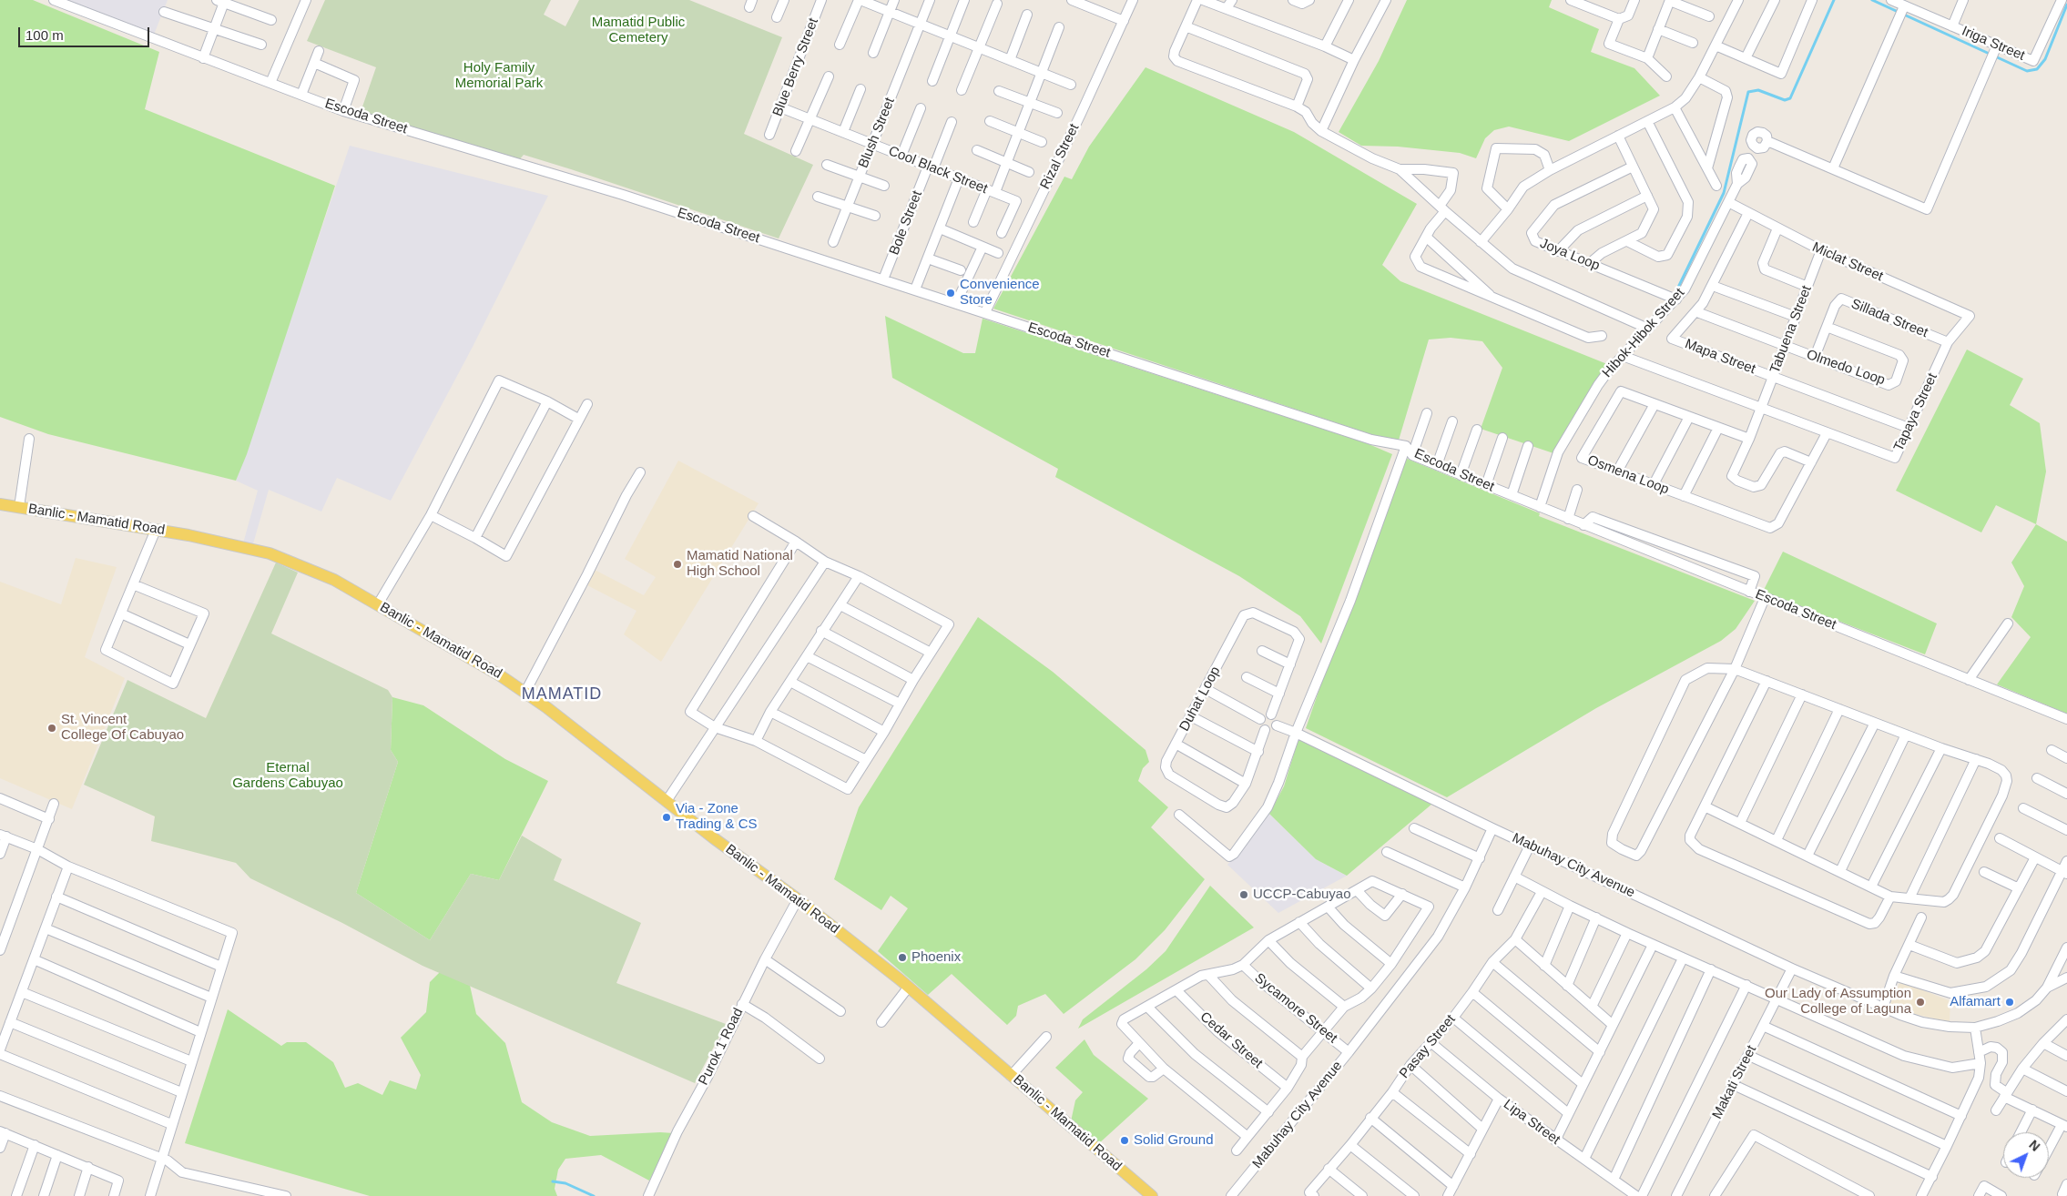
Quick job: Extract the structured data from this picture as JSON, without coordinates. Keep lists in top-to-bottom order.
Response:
{
  "streets": {
    "main road": ["Banlic - Mamatid Road"],
    "street": [
      "Iriga Street",
      "Blue Berry Street",
      "Escoda Street",
      "Blush Street",
      "Rizal Street",
      "Cool Black Street",
      "Bole Street",
      "Joya Loop",
      "Miclat Street",
      "Sillada Street",
      "Tabuena Street",
      "Hibok-Hibok Street",
      "Mapa Street",
      "Olmedo Loop",
      "Tapaya Street",
      "Osmena Loop",
      "Duhat Loop",
      "Mabuhay City Avenue",
      "Sycamore Street",
      "Cedar Street",
      "Purok 1 Road",
      "Pasay Street",
      "Makati Street",
      "Lipa Street"
    ]
  },
  "crossings": [
    ["Blue Berry Street", "Cool Black Street"],
    ["Escoda Street", "Rizal Street"],
    ["Escoda Street", "Bole Street"],
    ["Escoda Street", "Hibok-Hibok Street"],
    ["Blush Street", "Cool Black Street"],
    ["Cool Black Street", "Bole Street"],
    ["Joya Loop", "Hibok-Hibok Street"],
    ["Miclat Street", "Tabuena Street"],
    ["Miclat Street", "Hibok-Hibok Street"],
    ["Miclat Street", "Mapa Street"],
    ["Miclat Street", "Tapaya Street"],
    ["Sillada Street", "Olmedo Loop"],
    ["Sillada Street", "Tapaya Street"],
    ["Tabuena Street", "Mapa Street"],
    ["Tabuena Street", "Olmedo Loop"],
    ["Tabuena Street", "Tapaya Street"],
    ["Tabuena Street", "Osmena Loop"],
    ["Hibok-Hibok Street", "Tapaya Street"],
    ["Mapa Street", "Olmedo Loop"],
    ["Mapa Street", "Tapaya Street"],
    ["Tapaya Street", "Osmena Loop"],
    ["Banlic - Mamatid Road", "Purok 1 Road"],
    ["Mabuhay City Avenue", "Sycamore Street"],
    ["Mabuhay City Avenue", "Makati Street"],
    ["Pasay Street", "Lipa Street"]
  ],
  "districts": ["MAMATID"],
  "parks": ["Mamatid Public Cemetery", "Holy Family Memorial Park", "Eternal Gardens Cabuyao"],
  "places": [
    "Convenience Store",
    "Mamatid National High School",
    "St. Vincent College Of Cabuyao",
    "Via - Zone Trading & CS",
    "UCCP-Cabuyao",
    "Phoenix",
    "Our Lady of Assumption College of Laguna",
    "Alfamart",
    "Solid Ground"
  ],
  "scale_bar": "100 m",
  "north": "top right"
}
